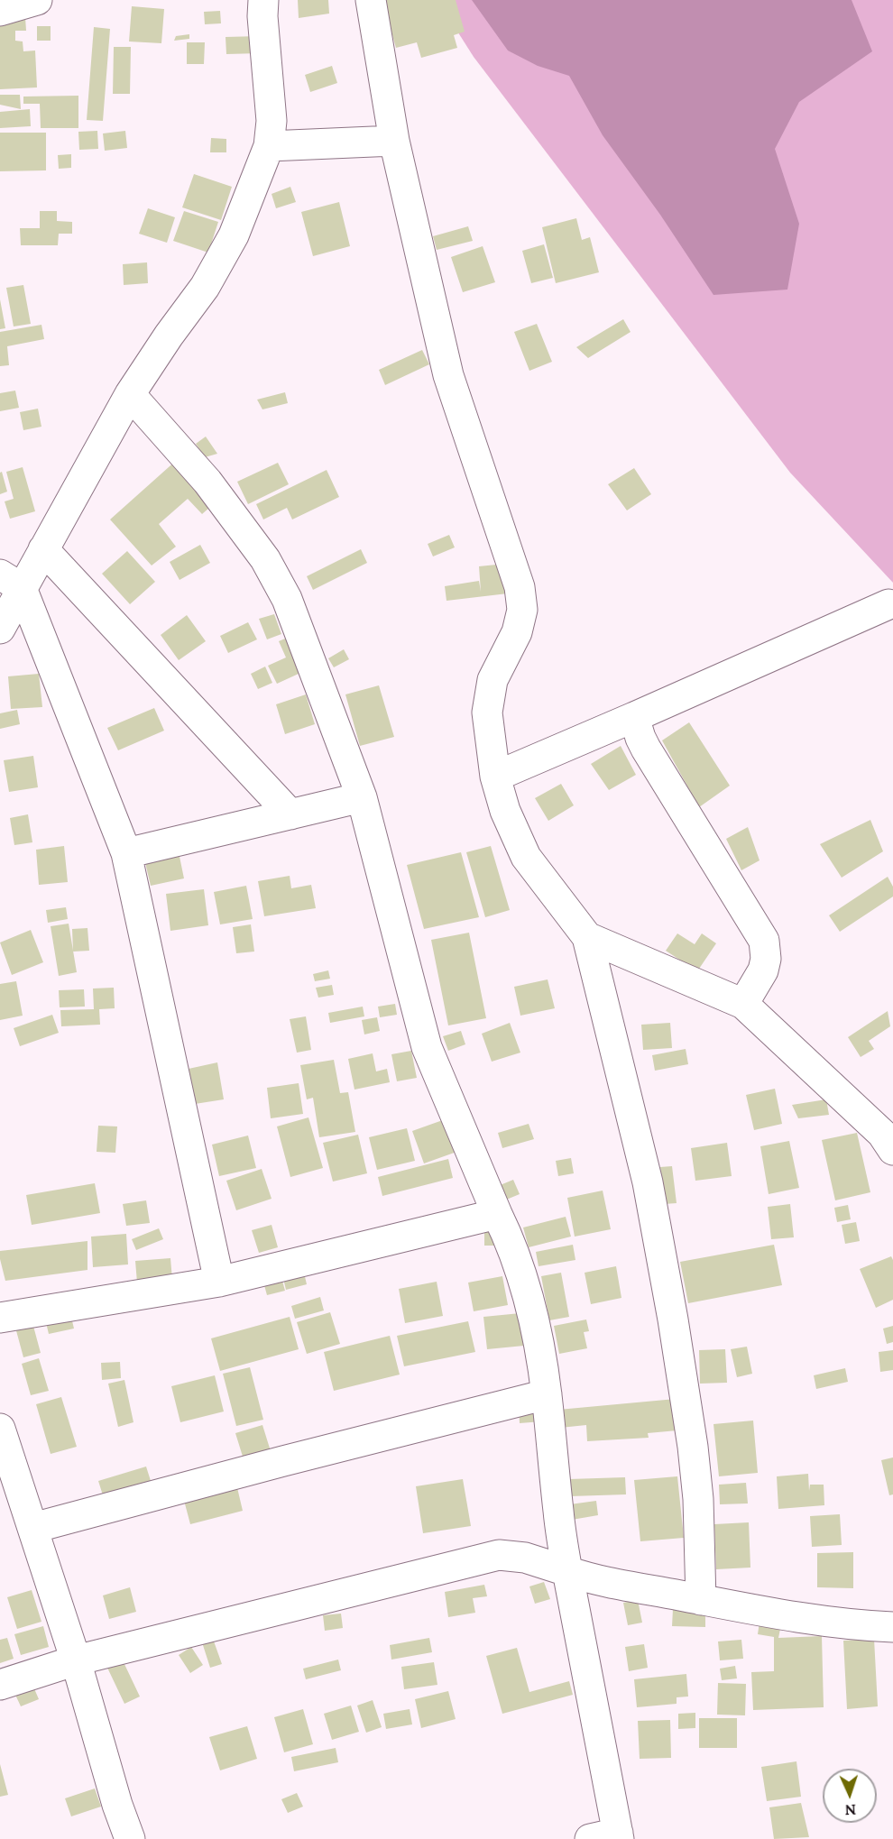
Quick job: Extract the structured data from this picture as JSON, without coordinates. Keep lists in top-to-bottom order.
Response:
{
  "north": "bottom"
}
